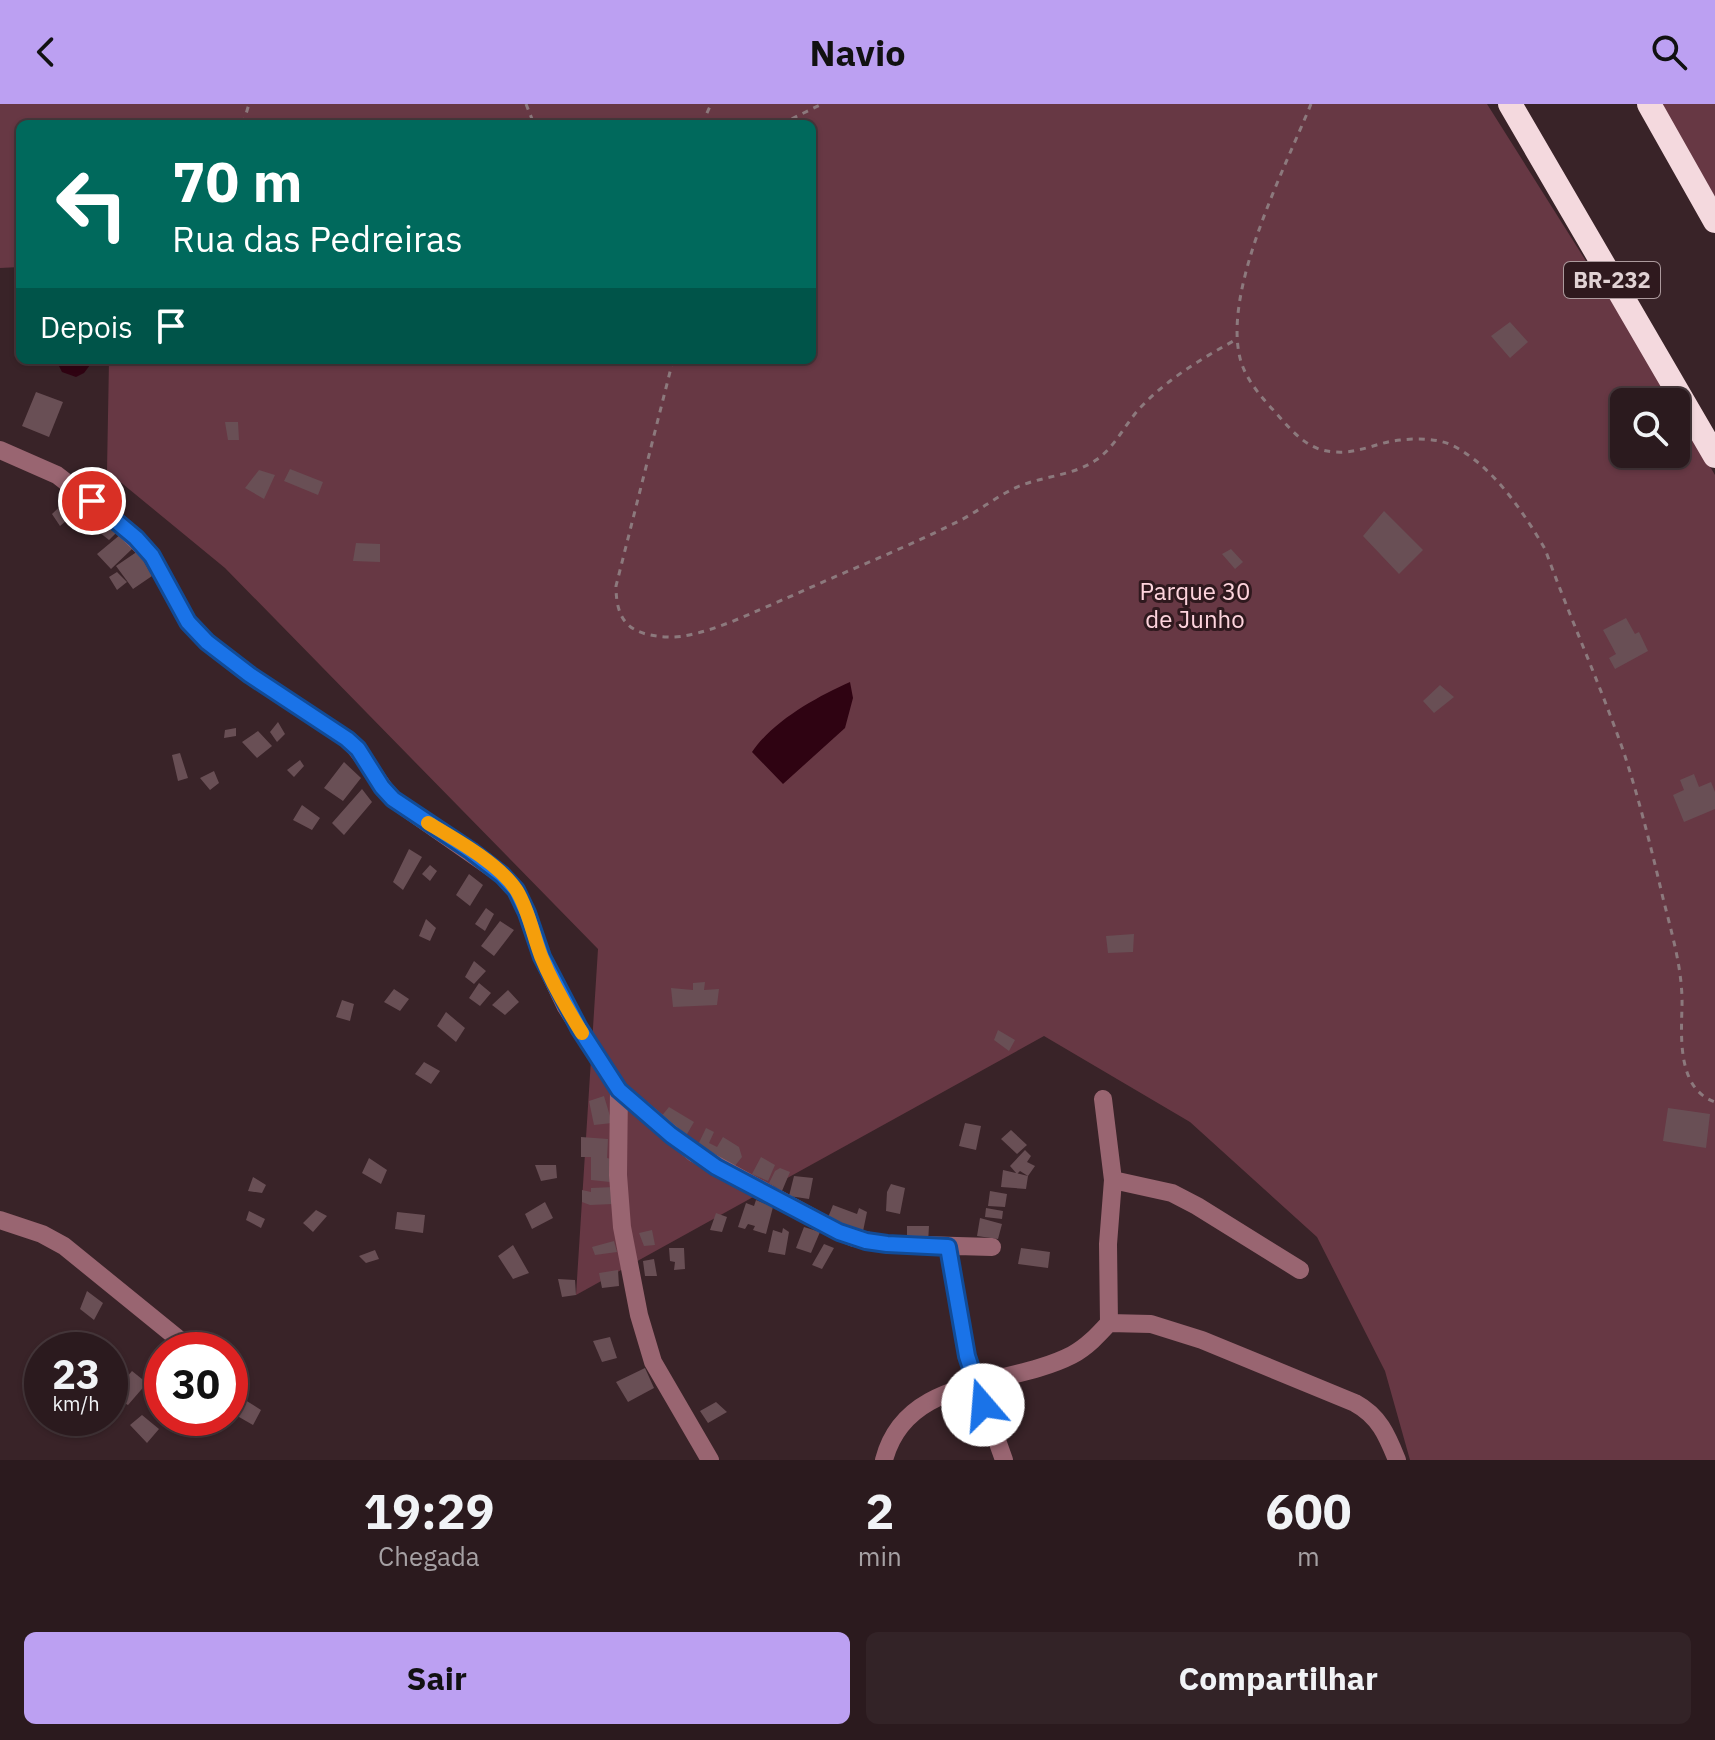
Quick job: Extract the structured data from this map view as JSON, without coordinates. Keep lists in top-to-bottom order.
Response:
{
  "streets": {
    "highway": ["BR-232"]
  },
  "parks": ["Parque 30 de Junho"],
  "page": {
    "header": "Navio",
    "turn": ["70 m", "Rua das Pedreiras"],
    "then": "Depois",
    "speed": "23 km/h",
    "limit": "30",
    "eta": [
      "19:29",
      "Chegada",
      "2",
      "min",
      "600",
      "m"
    ],
    "buttons": ["Sair", "Compartilhar"]
  }
}
